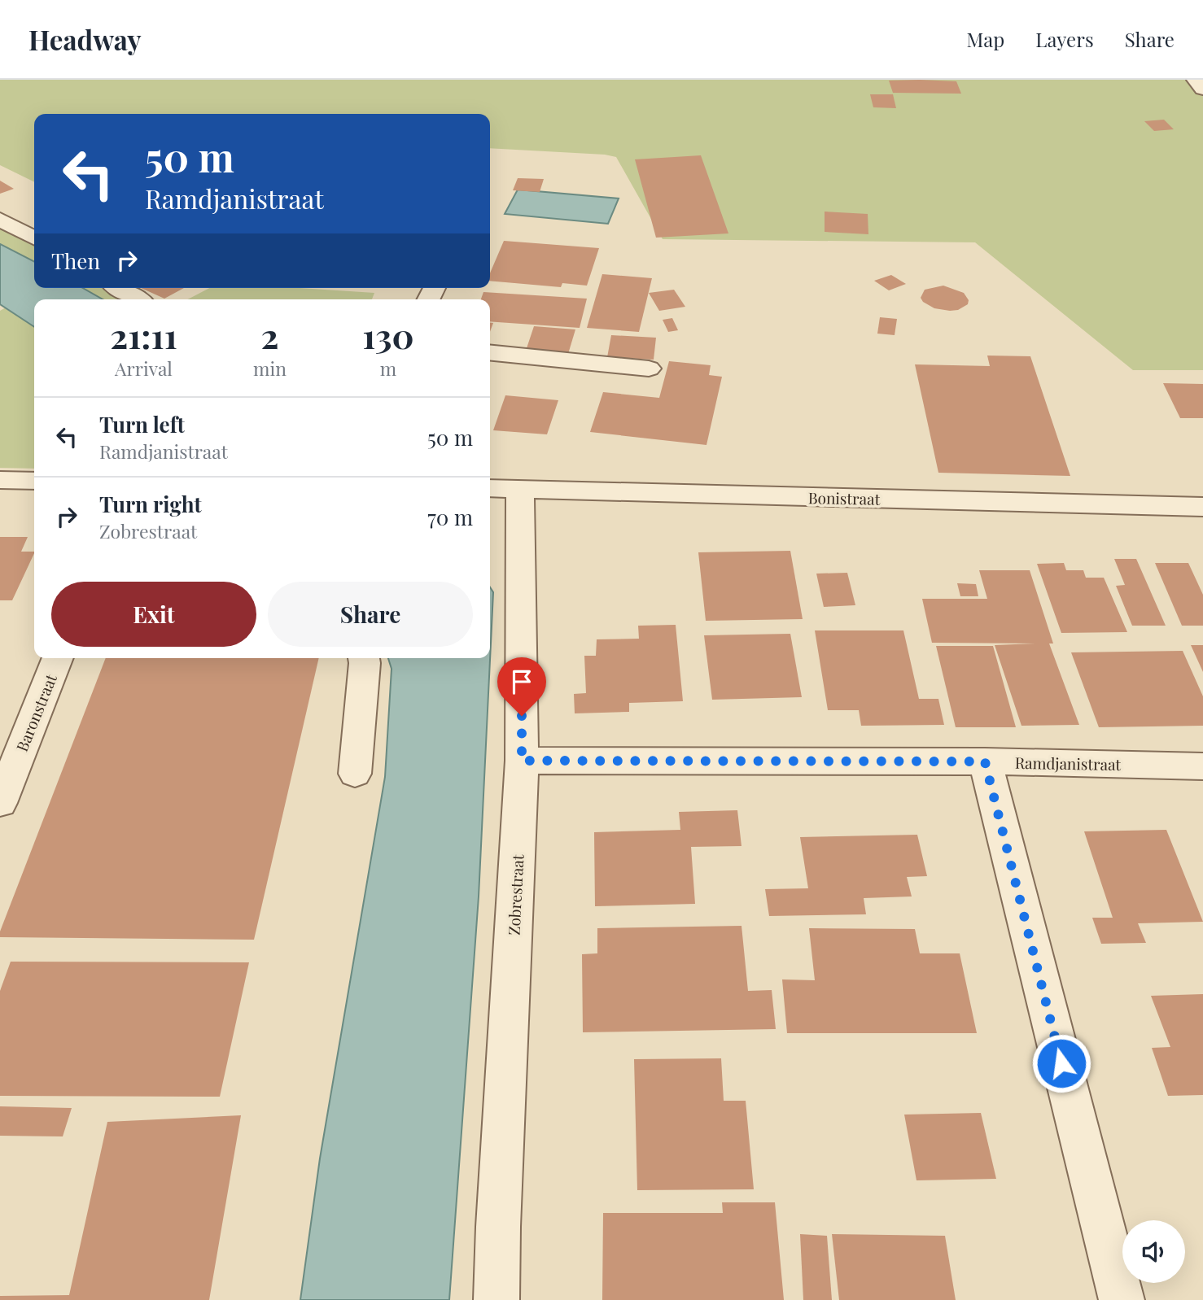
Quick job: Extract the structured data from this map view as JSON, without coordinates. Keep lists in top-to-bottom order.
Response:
{
  "streets": {
    "street": [
      "Bonistraat",
      "Baronstraat",
      "Ramdjanistraat",
      "Zobrestraat"
    ]
  },
  "crossings": [
    ["Bonistraat", "Zobrestraat"],
    ["Ramdjanistraat", "Zobrestraat"]
  ],
  "page": {
    "header": "Headway",
    "nav": ["Map", "Layers", "Share"],
    "turn": ["50 m", "Ramdjanistraat"],
    "then": "Then",
    "eta": [
      "21:11",
      "Arrival",
      "2",
      "min",
      "130",
      "m"
    ],
    "list": [
      {
        "name": "Turn left",
        "note": "Ramdjanistraat",
        "value": "50 m"
      },
      {
        "name": "Turn right",
        "note": "Zobrestraat",
        "value": "70 m"
      }
    ],
    "buttons": ["Exit", "Share"]
  }
}
